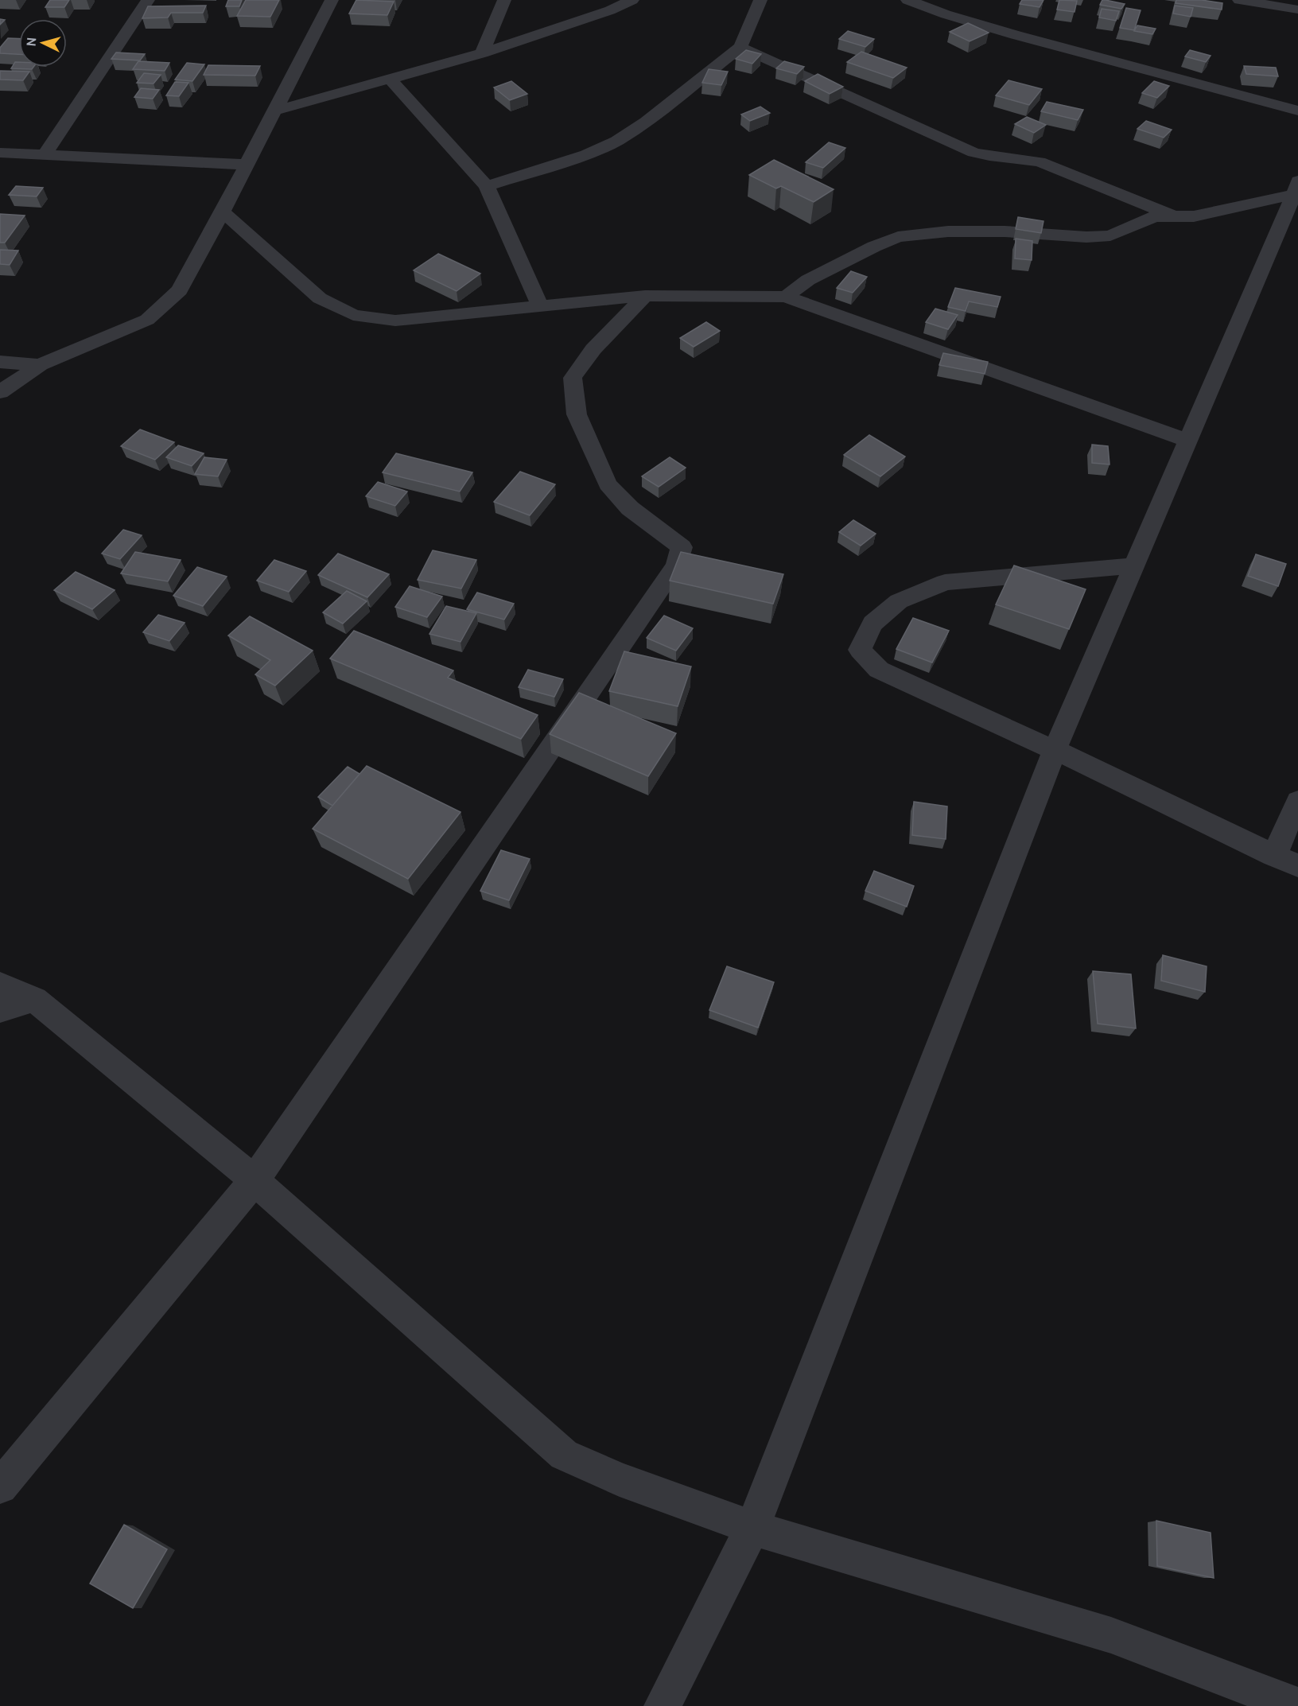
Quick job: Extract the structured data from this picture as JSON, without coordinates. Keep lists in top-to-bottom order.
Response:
{
  "north": "left"
}
